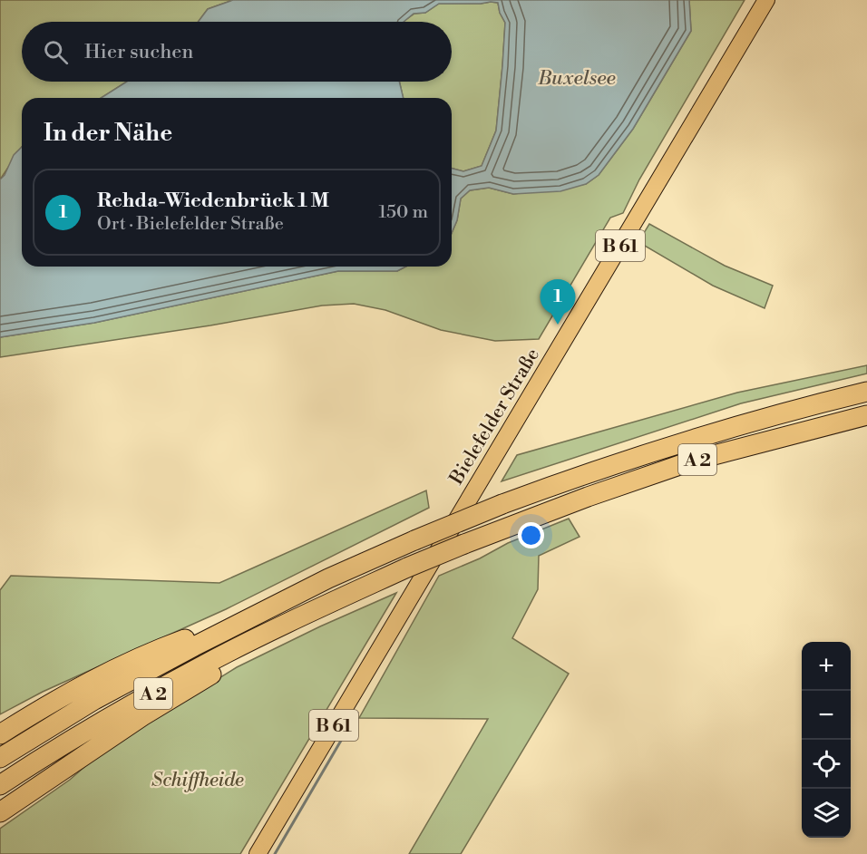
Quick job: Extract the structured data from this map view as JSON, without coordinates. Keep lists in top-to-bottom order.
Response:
{
  "streets": {
    "highway": ["A 2"],
    "main road": ["B 61", "Bielefelder Straße"]
  },
  "water": ["Buxelsee"],
  "parks": ["Schiffheide"],
  "page": {
    "search": "Hier suchen",
    "heading": "In der Nähe",
    "list": [
      {
        "mark": "1",
        "name": "Rehda-Wiedenbrück 1 M",
        "note": "Ort · Bielefelder Straße",
        "value": "150 m"
      }
    ],
    "pins": "1",
    "map_buttons": ["+", "−"]
  }
}
